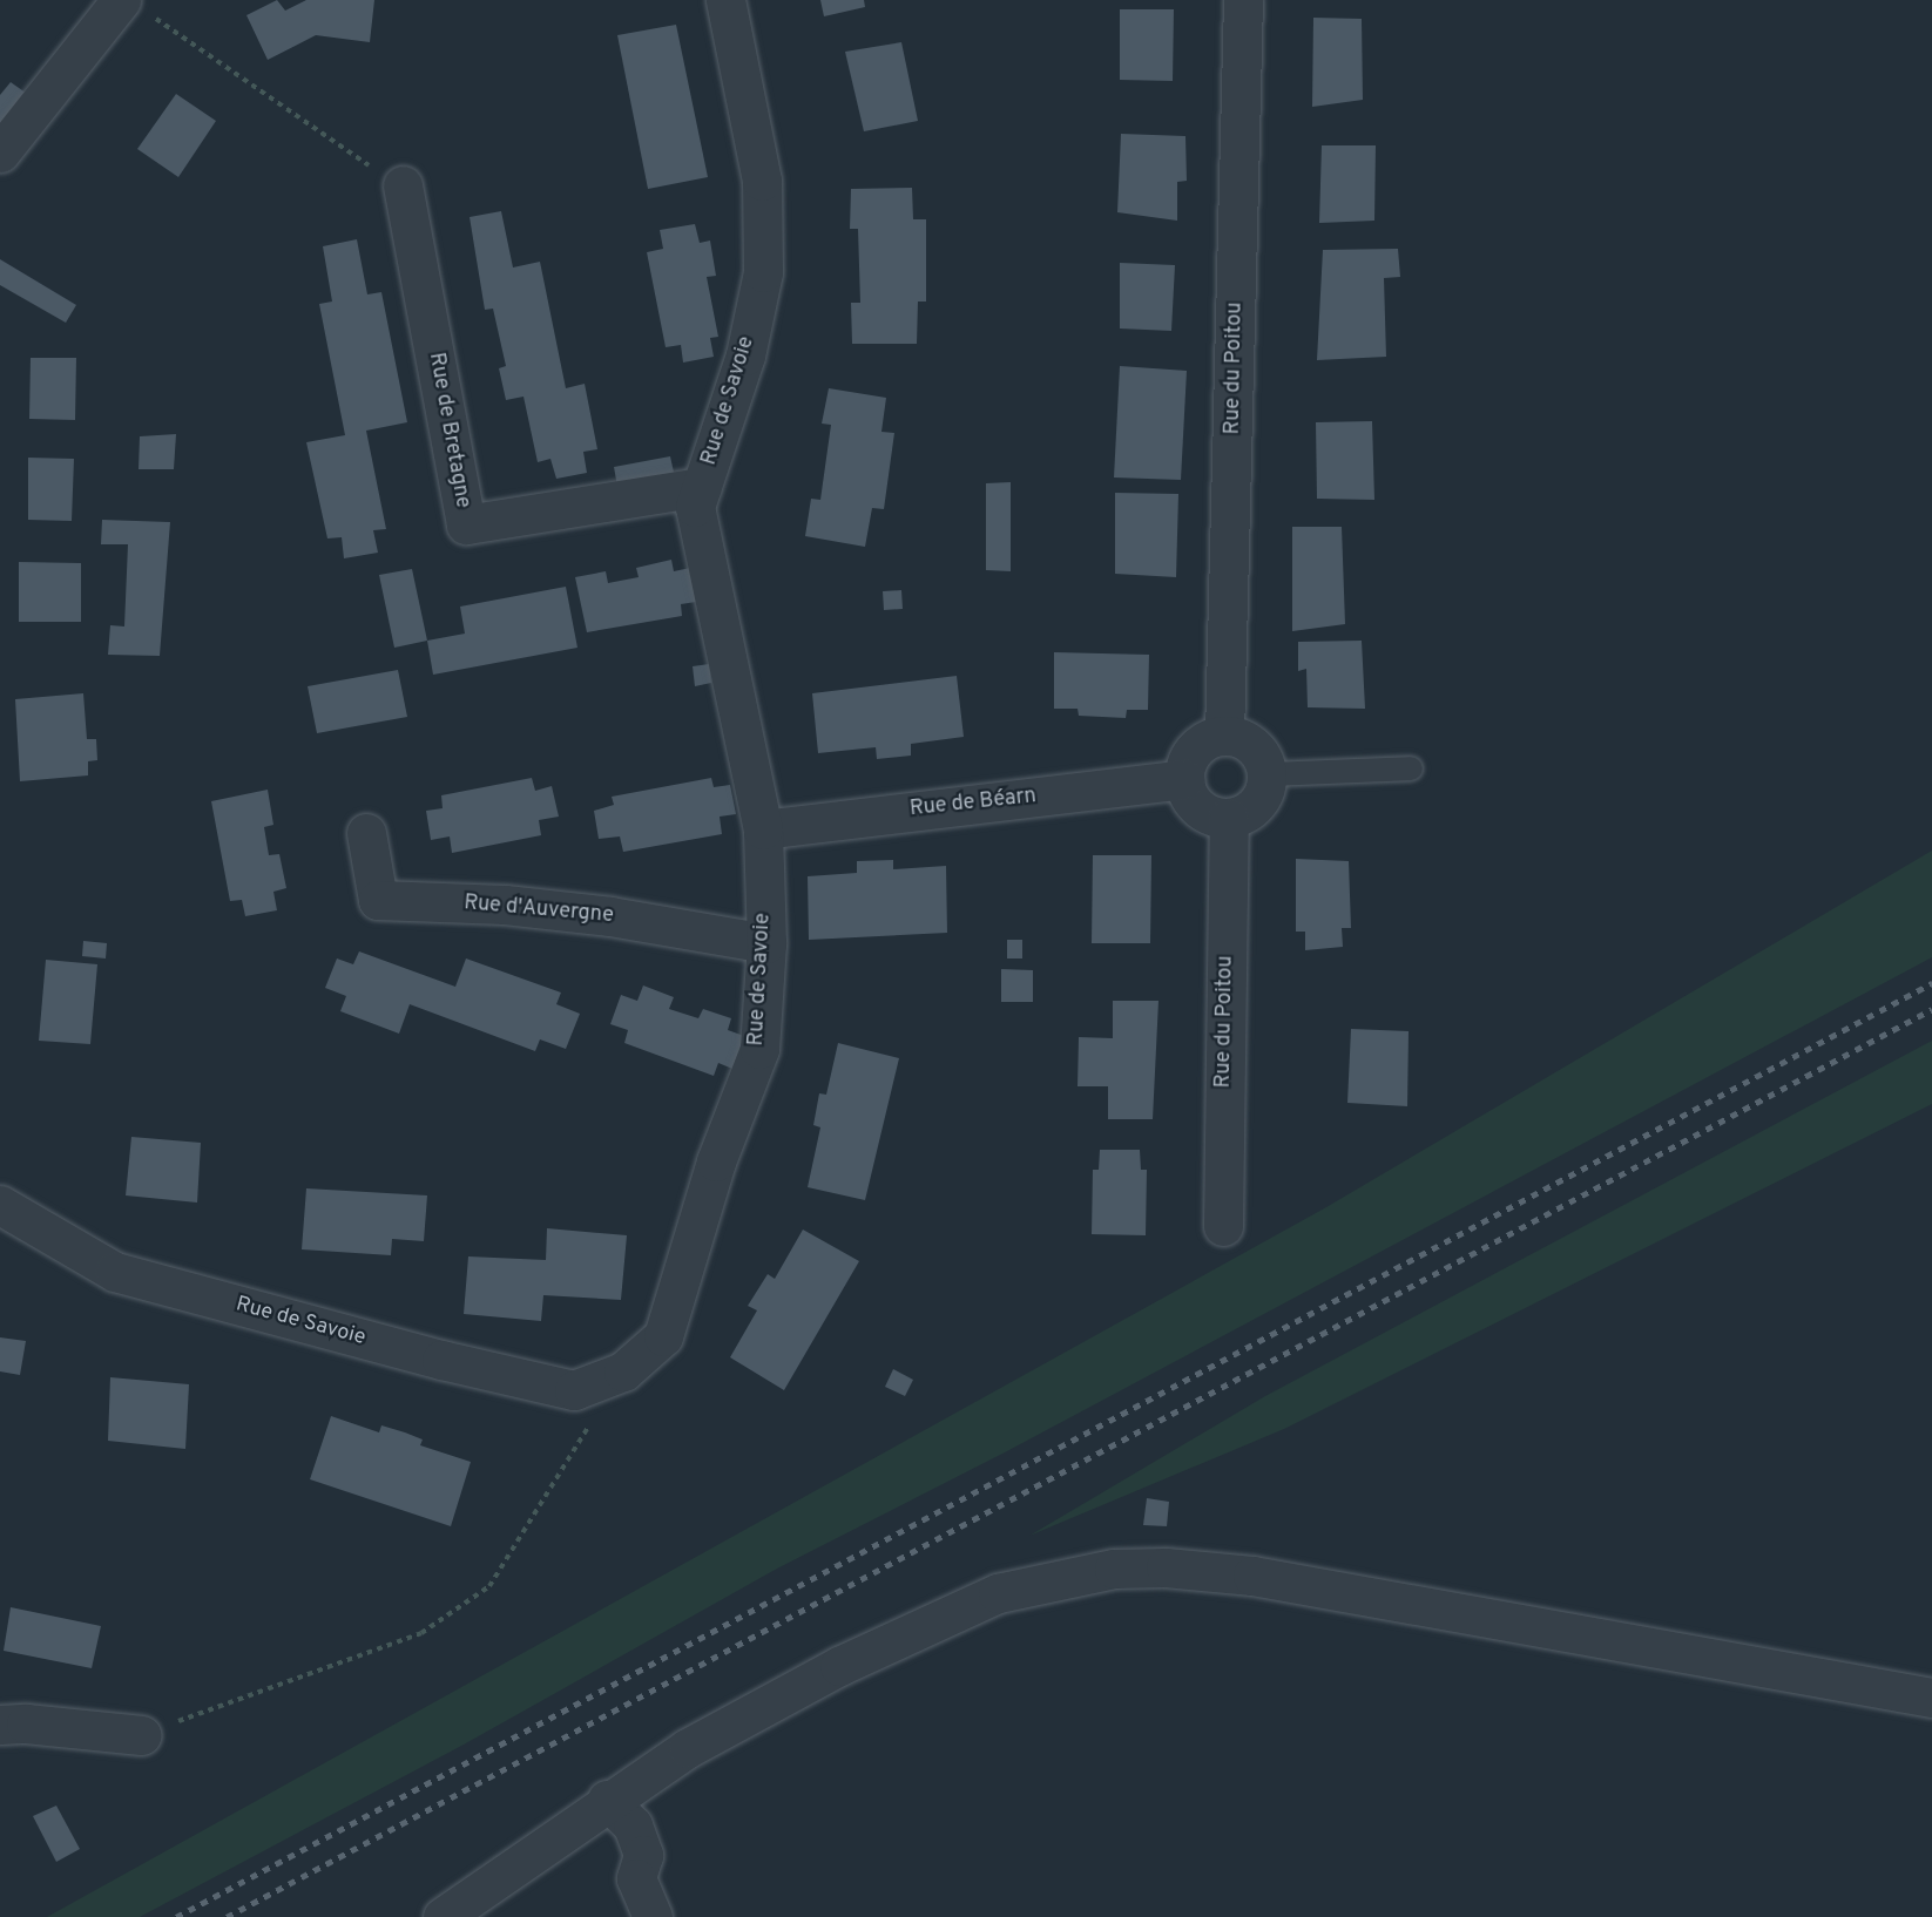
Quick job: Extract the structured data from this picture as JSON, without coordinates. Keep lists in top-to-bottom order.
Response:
{
  "streets": {
    "street": [
      "Rue du Poitou",
      "Rue de Savoie",
      "Rue de Bretagne",
      "Rue de Béarn",
      "Rue d'Auvergne"
    ]
  },
  "crossings": [
    ["Rue du Poitou", "Rue de Béarn"],
    ["Rue de Savoie", "Rue de Bretagne"],
    ["Rue de Savoie", "Rue de Béarn"],
    ["Rue de Savoie", "Rue d'Auvergne"]
  ]
}
